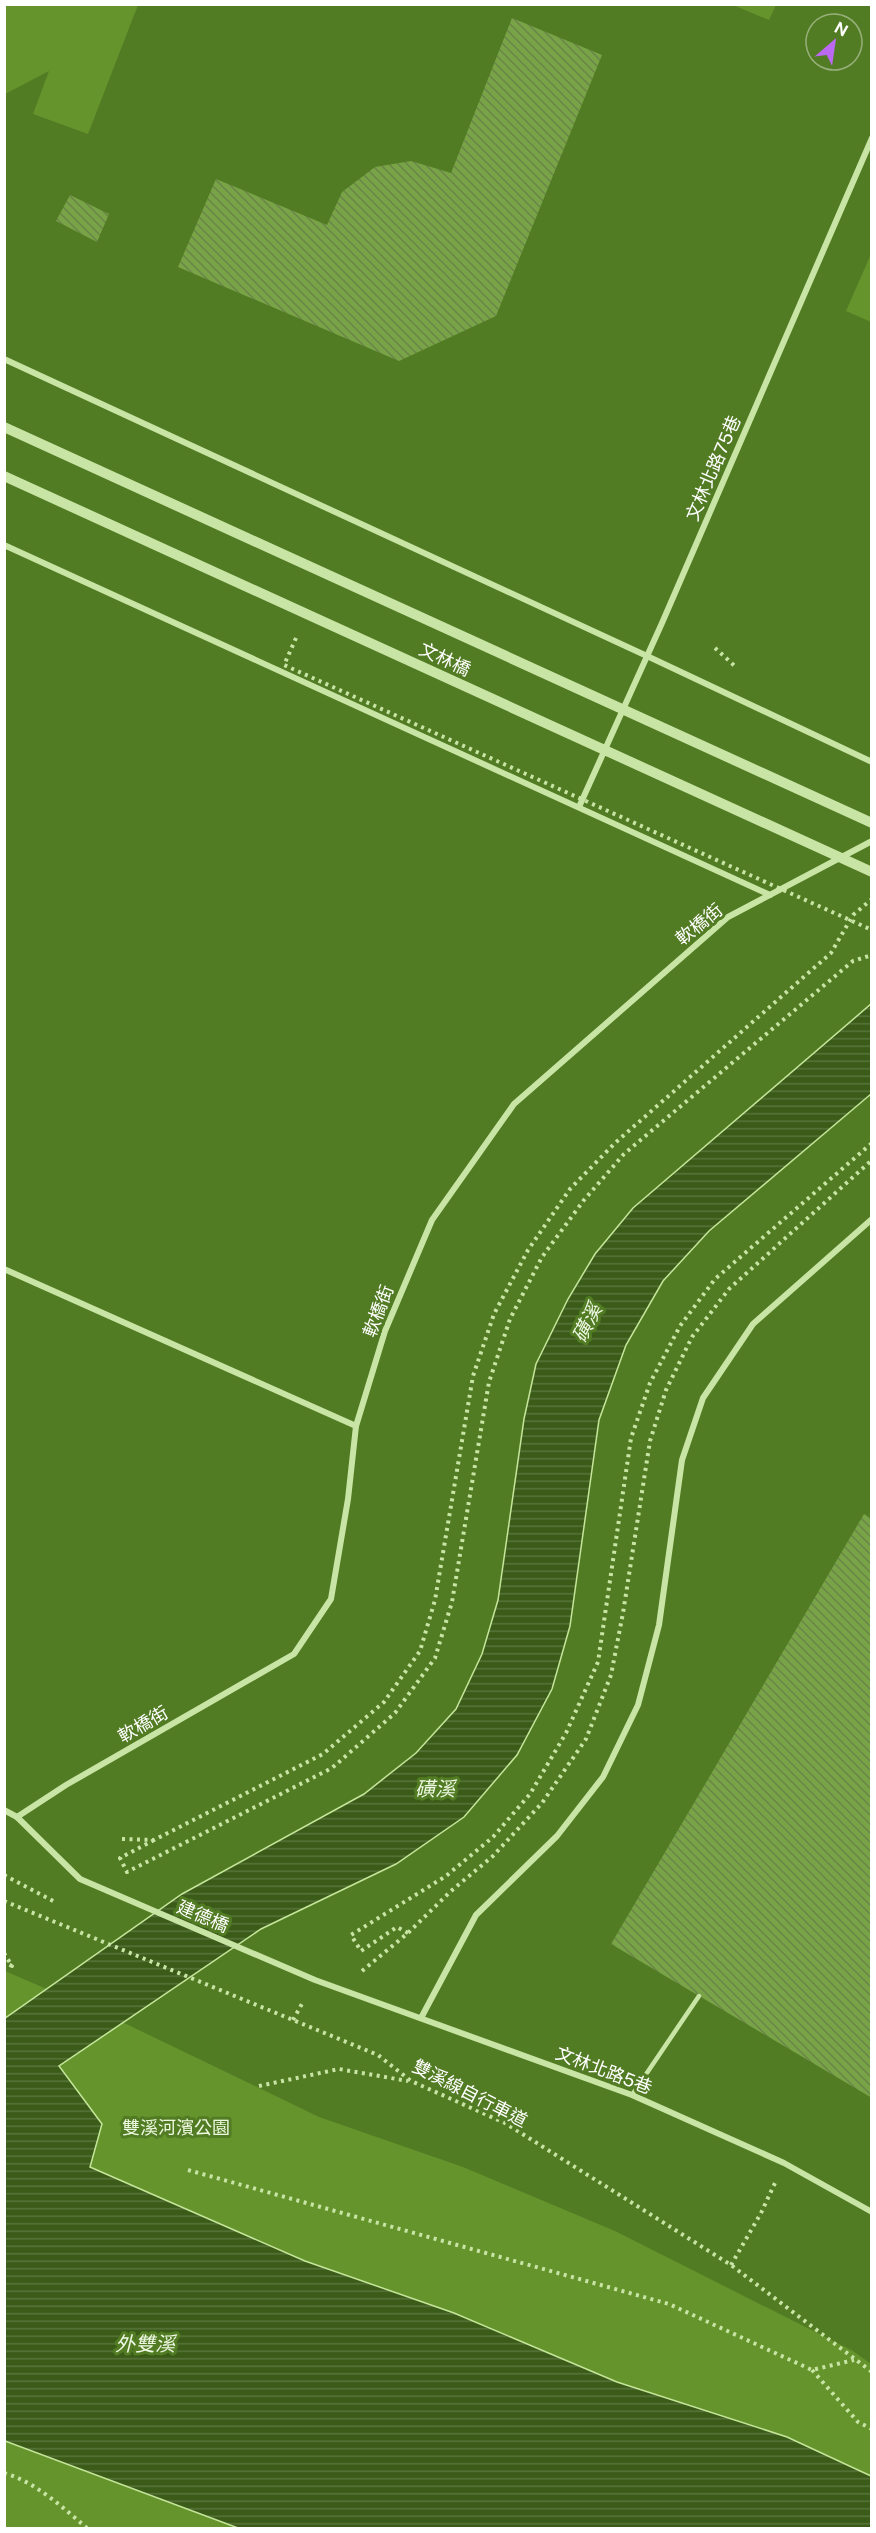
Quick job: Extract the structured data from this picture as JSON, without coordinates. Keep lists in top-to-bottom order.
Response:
{
  "streets": {
    "street": [
      "文林北路75巷",
      "文林橋",
      "軟橋街",
      "建德橋",
      "文林北路5巷"
    ],
    "path": ["雙溪線自行車道"]
  },
  "crossings": [
    ["軟橋街", "建德橋"],
    ["建德橋", "文林北路5巷"]
  ],
  "water": ["磺溪", "外雙溪"],
  "parks": ["雙溪河濱公園"],
  "north": "top right"
}
